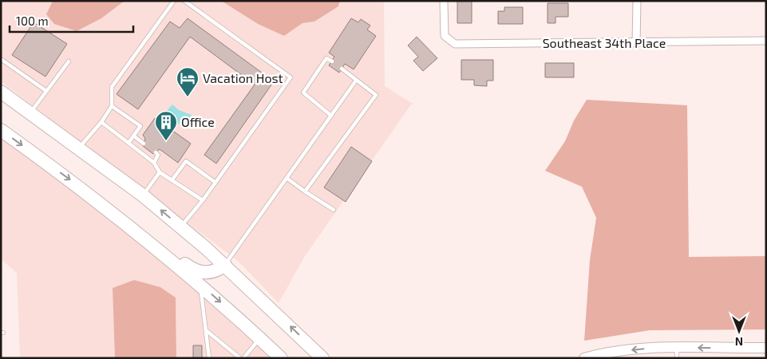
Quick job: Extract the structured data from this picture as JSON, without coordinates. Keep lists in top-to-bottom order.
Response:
{
  "streets": {
    "street": ["Southeast 34th Place"]
  },
  "places": {
    "hotel": ["Vacation Host"],
    "building": ["Office"]
  },
  "scale_bar": "100 m",
  "north": "bottom"
}
